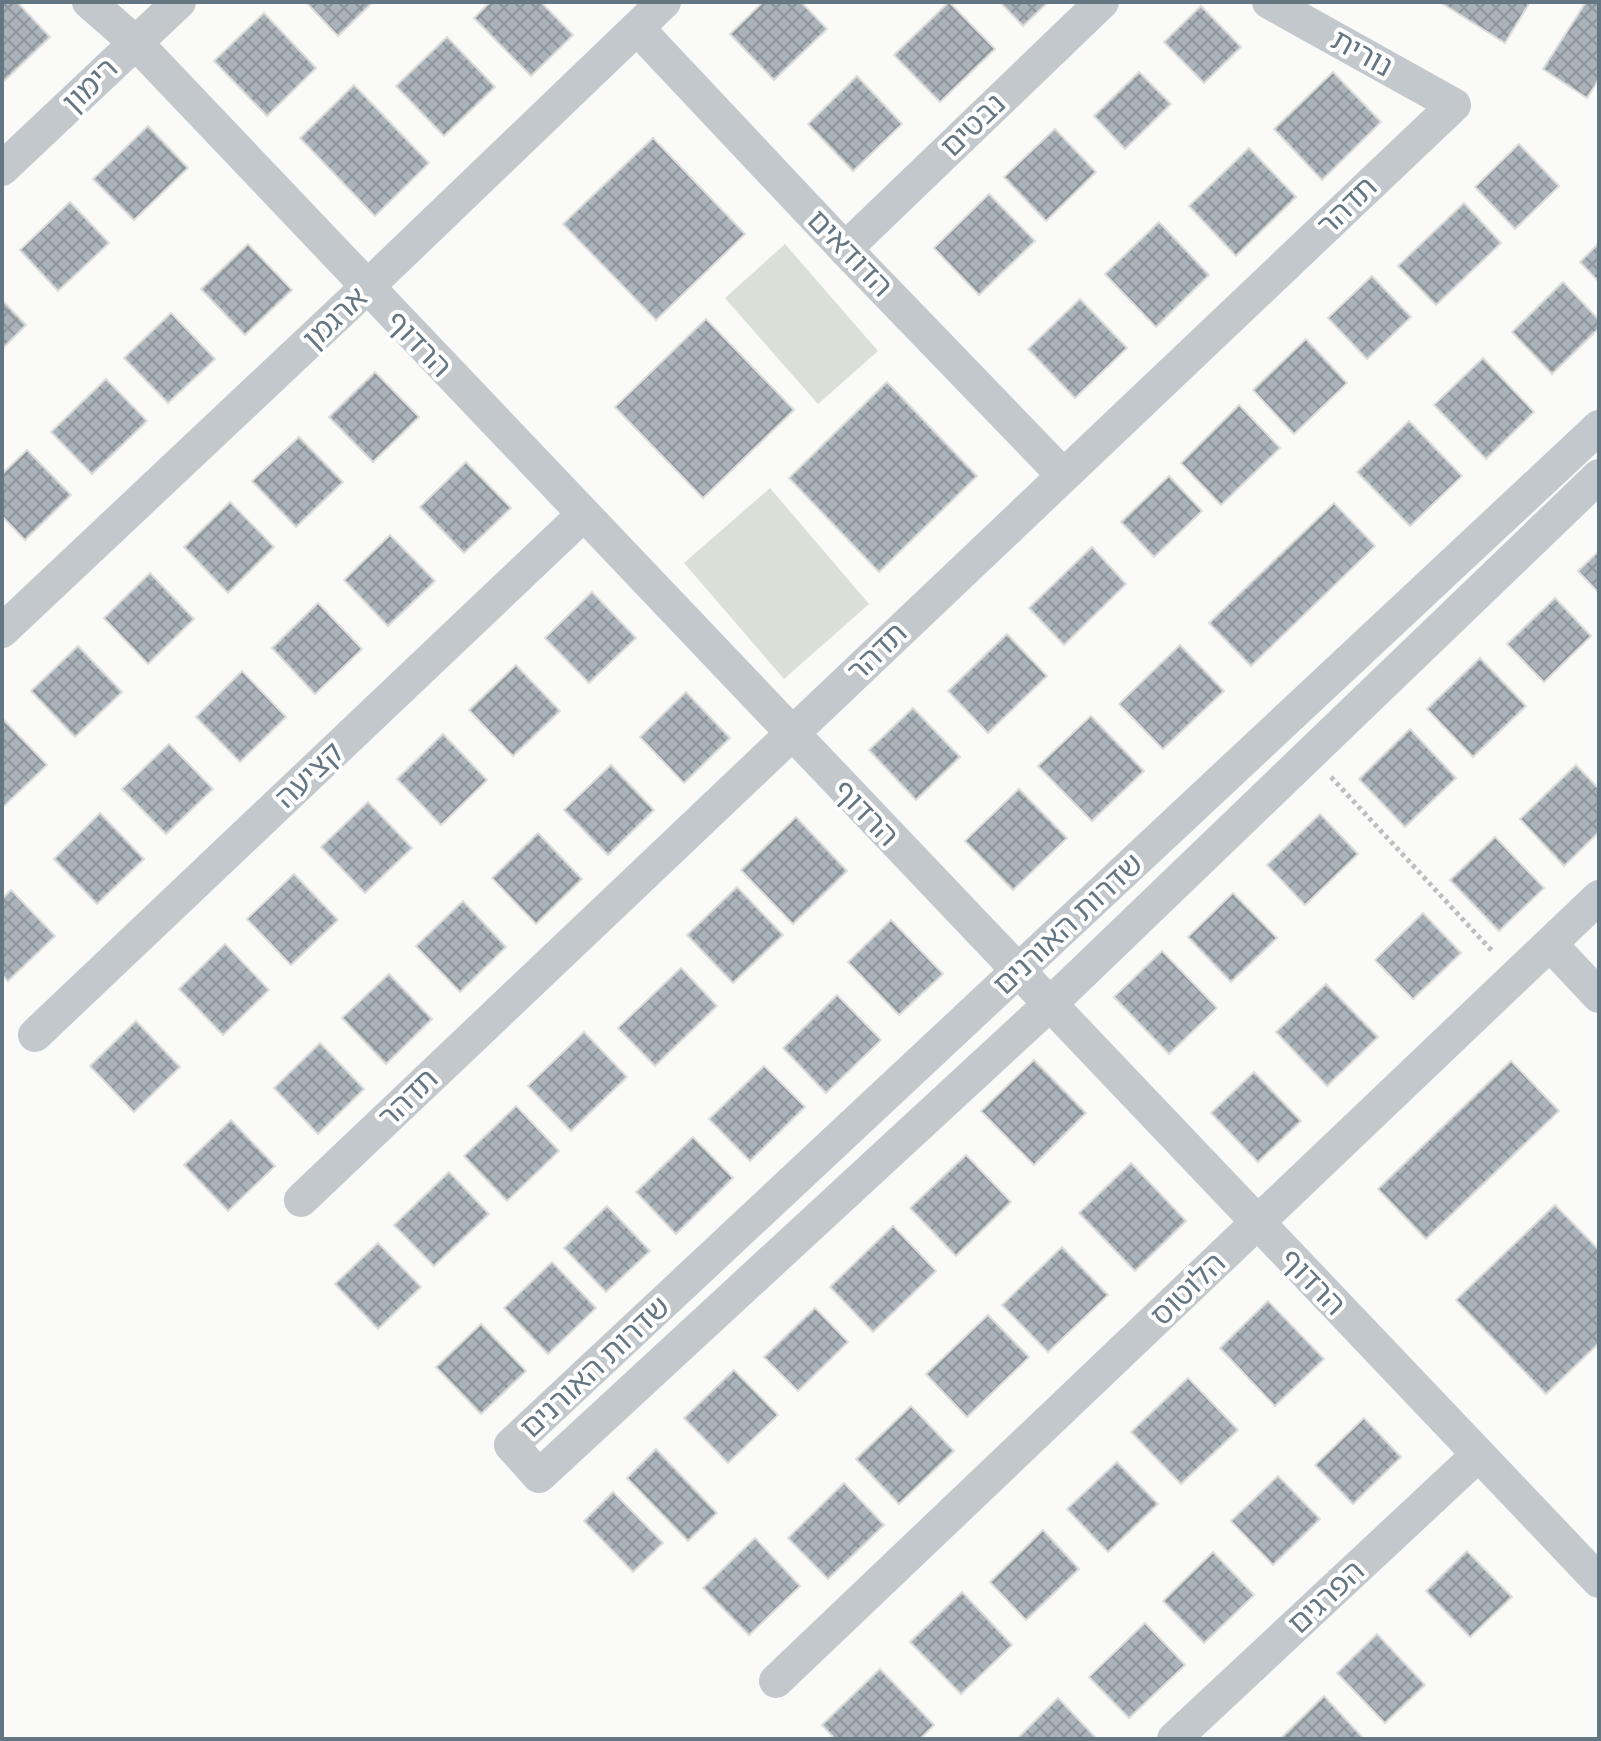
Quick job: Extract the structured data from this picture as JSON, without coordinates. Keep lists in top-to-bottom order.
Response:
{
  "streets": {
    "street": [
      "נורית",
      "רימון",
      "נבטים",
      "תדהר",
      "הדודאים",
      "ארגמן",
      "הרדוף",
      "קציעה",
      "שדרות האורנים",
      "הלוטוס",
      "הפרגים"
    ]
  },
  "crossings": [
    ["נורית", "תדהר"],
    ["רימון", "הרדוף"],
    ["נבטים", "הדודאים"],
    ["תדהר", "הדודאים"],
    ["תדהר", "הרדוף"],
    ["הדודאים", "ארגמן"],
    ["ארגמן", "הרדוף"],
    ["הרדוף", "קציעה"],
    ["הרדוף", "שדרות האורנים"],
    ["הרדוף", "הלוטוס"],
    ["הרדוף", "הפרגים"]
  ]
}
